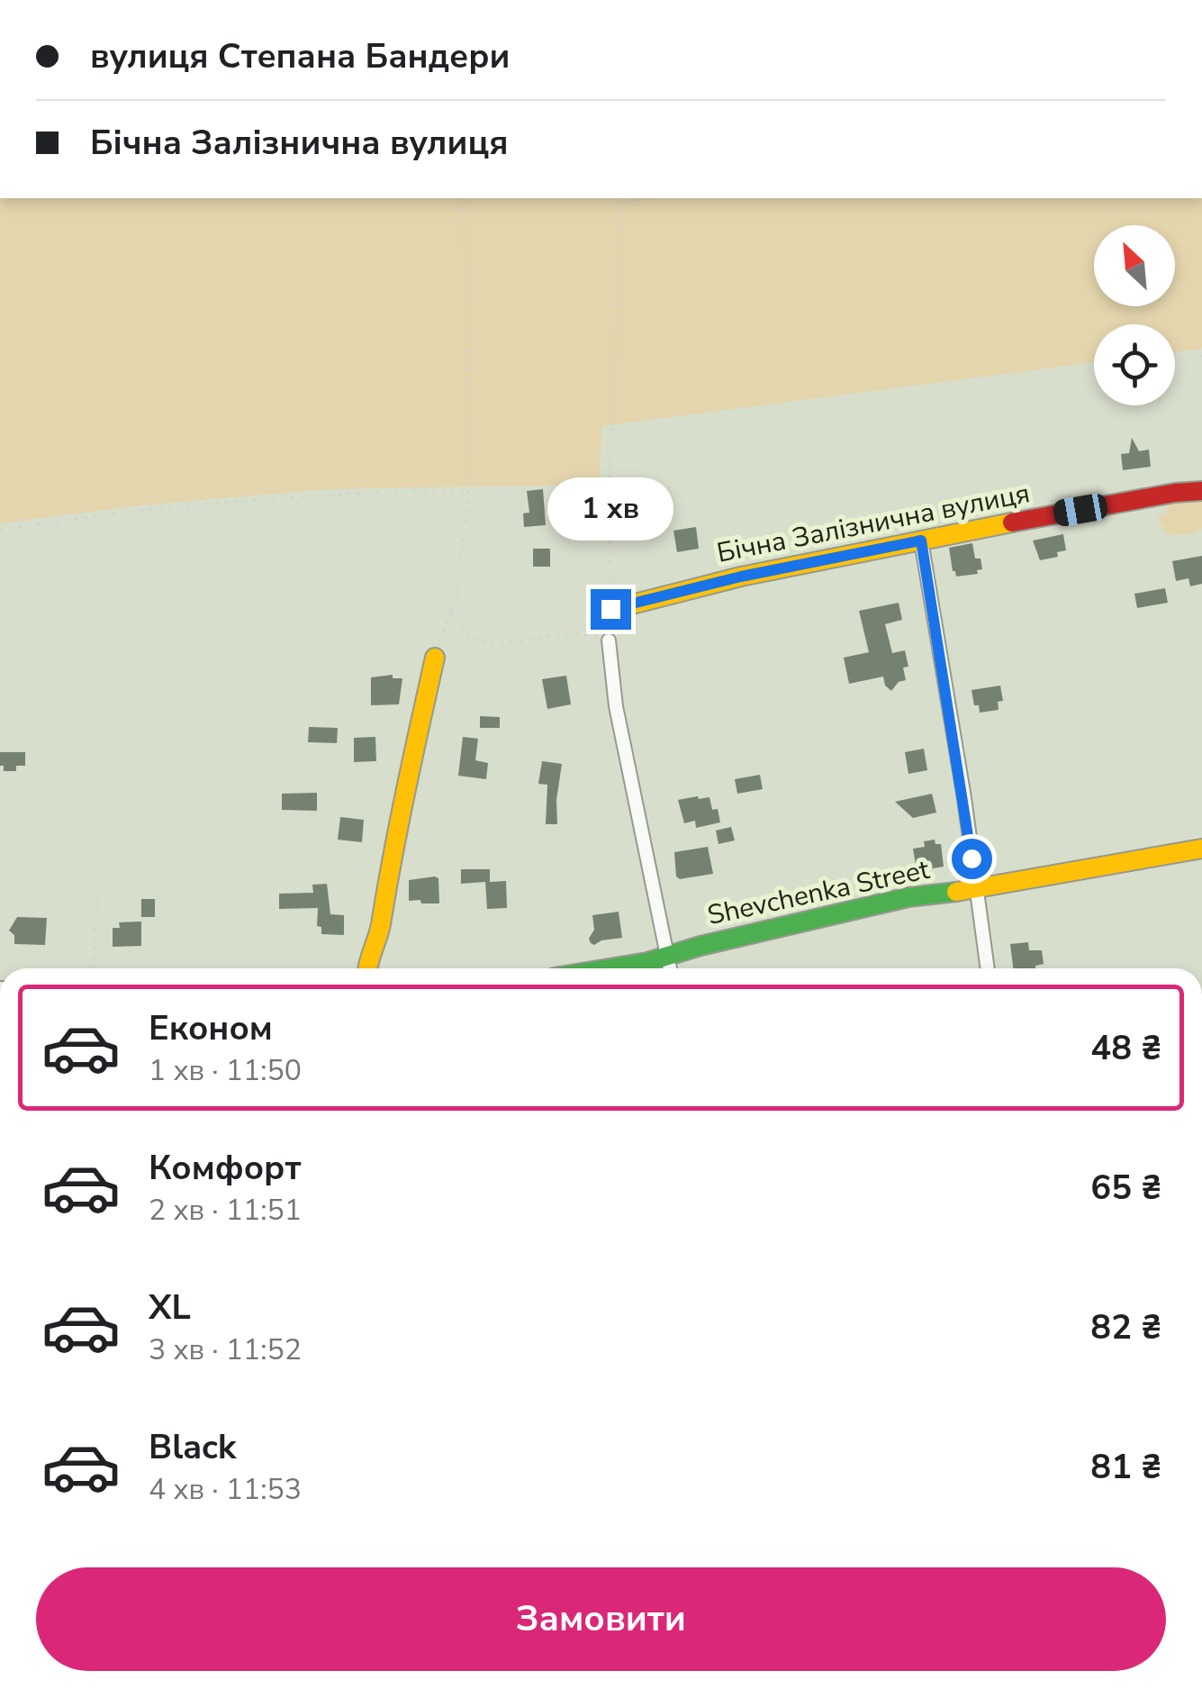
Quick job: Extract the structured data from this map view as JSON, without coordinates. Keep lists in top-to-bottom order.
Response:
{
  "streets": {
    "street": ["Бічна Залізнична вулиця", "Shevchenka Street"]
  },
  "north": "top left",
  "page": {
    "banner": ["вулиця Степана Бандери", "Бічна Залізнична вулиця"],
    "bubble": "1 хв",
    "list": [
      {
        "name": "Економ",
        "note": "1 хв · 11:50",
        "value": "48 ₴"
      },
      {
        "name": "Комфорт",
        "note": "2 хв · 11:51",
        "value": "65 ₴"
      },
      {
        "name": "XL",
        "note": "3 хв · 11:52",
        "value": "82 ₴"
      },
      {
        "name": "Black",
        "note": "4 хв · 11:53",
        "value": "81 ₴"
      }
    ],
    "buttons": "Замовити"
  }
}
